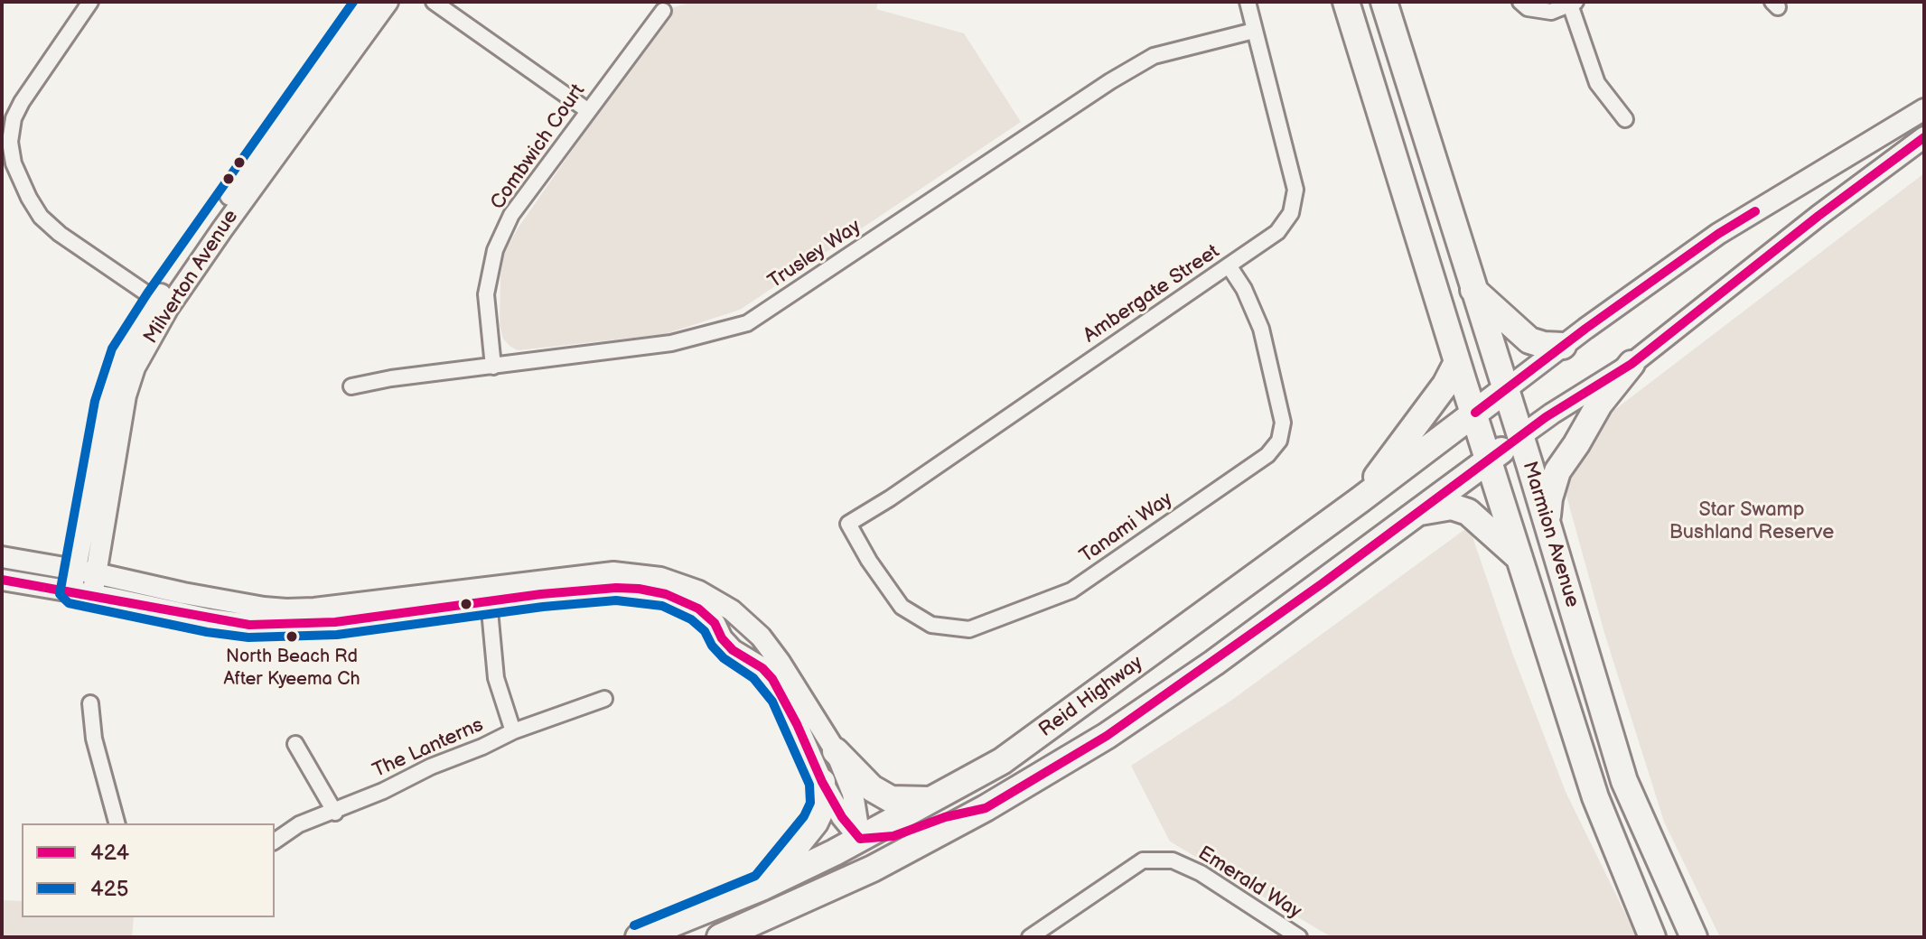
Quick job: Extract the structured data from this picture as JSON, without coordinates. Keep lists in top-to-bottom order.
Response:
{
  "streets": {
    "highway": ["Marmion Avenue", "Reid Highway"],
    "main road": ["Milverton Avenue"],
    "street": [
      "Combwich Court",
      "Trusley Way",
      "Ambergate Street",
      "Tanami Way",
      "The Lanterns",
      "Emerald Way"
    ]
  },
  "crossings": [
    ["Combwich Court", "Trusley Way"],
    ["Trusley Way", "Ambergate Street"],
    ["Ambergate Street", "Tanami Way"],
    ["Marmion Avenue", "Reid Highway"]
  ],
  "parks": ["Star Swamp Bushland Reserve"],
  "places": ["North Beach Rd After Kyeema Ch"],
  "lines": ["transit line 425", "transit line 424"],
  "legend": ["424", "425"]
}
